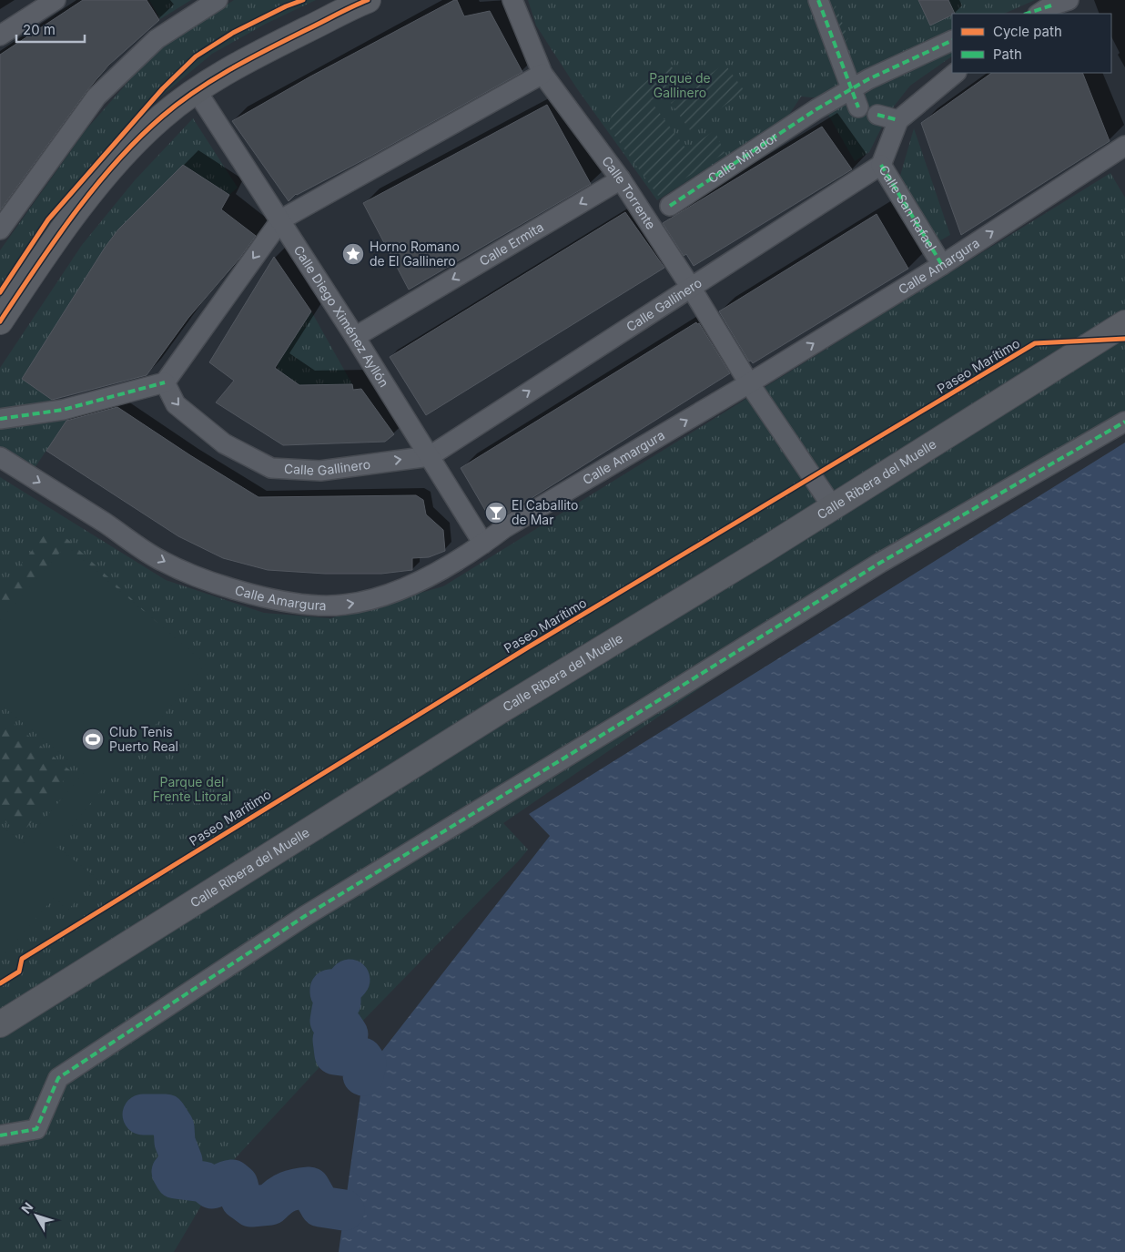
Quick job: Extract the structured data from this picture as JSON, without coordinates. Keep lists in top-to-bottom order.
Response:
{
  "streets": {
    "street": [
      "Calle Mirador",
      "Calle Torrente",
      "Calle San Rafael",
      "Calle Ermita",
      "Calle Amargura",
      "Calle Gallinero",
      "Calle Diego Ximénez Ayllón",
      "Calle Ribera del Muelle"
    ],
    "cycle path": ["Paseo Marítimo"]
  },
  "crossings": [
    ["Calle Torrente", "Calle Ermita"],
    ["Calle Torrente", "Calle Amargura"],
    ["Calle Torrente", "Calle Gallinero"],
    ["Calle Torrente", "Calle Ribera del Muelle"],
    ["Calle San Rafael", "Calle Amargura"],
    ["Calle San Rafael", "Calle Gallinero"],
    ["Calle Ermita", "Calle Diego Ximénez Ayllón"],
    ["Calle Amargura", "Calle Diego Ximénez Ayllón"],
    ["Calle Gallinero", "Calle Diego Ximénez Ayllón"]
  ],
  "one_way": ["Calle Amargura", "Calle Gallinero"],
  "parks": ["Parque de Gallinero", "Parque del Frente Litoral"],
  "places": {
    "place": ["Horno Romano de El Gallinero"],
    "bar": ["El Caballito de Mar"],
    "sports": ["Club Tenis Puerto Real"]
  },
  "legend": ["Cycle path", "Path"],
  "scale_bar": "20 m",
  "north": "top left"
}
